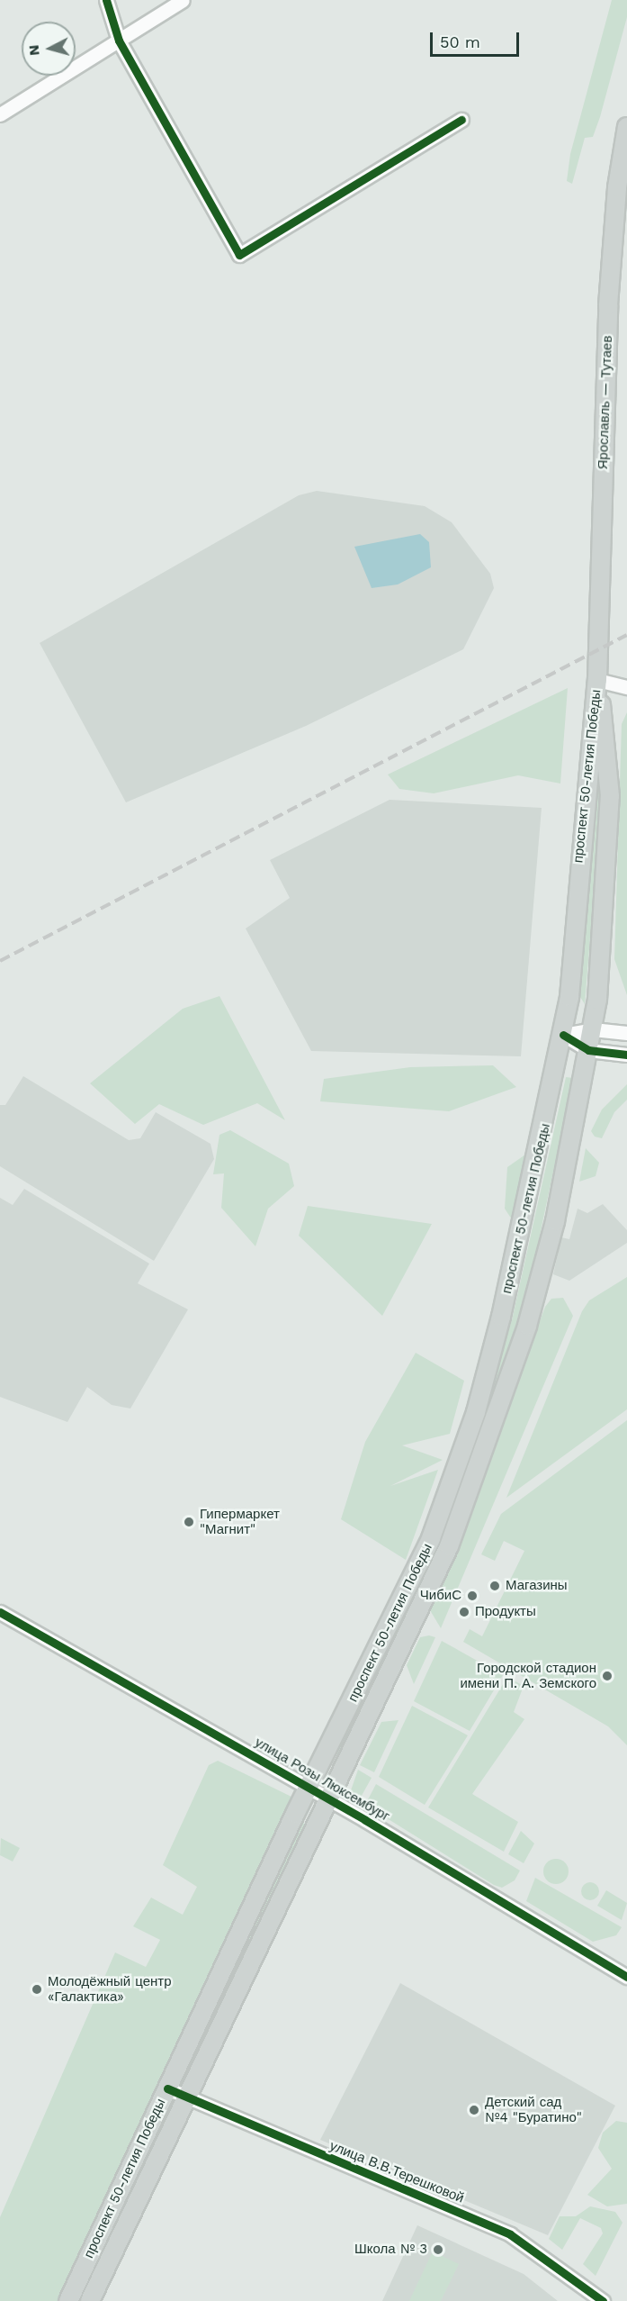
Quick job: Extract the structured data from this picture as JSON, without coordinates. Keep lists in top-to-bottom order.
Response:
{
  "streets": {
    "main road": ["Ярославль — Тутаев", "проспект 50-летия Победы"],
    "street": ["улица Розы Люксембург", "улица В.В.Терешковой"]
  },
  "crossings": [
    ["Ярославль — Тутаев", "проспект 50-летия Победы"],
    ["проспект 50-летия Победы", "улица Розы Люксембург"],
    ["проспект 50-летия Победы", "улица В.В.Терешковой"]
  ],
  "places": [
    "Гипермаркет \"Магнит\"",
    "Магазины",
    "ЧибиС",
    "Продукты",
    "Городской стадион имени П. А. Земского",
    "Молодёжный центр «Галактика»",
    "Детский сад №4 \"Буратино\"",
    "Школа № 3"
  ],
  "scale_bar": "50 m",
  "north": "left"
}
